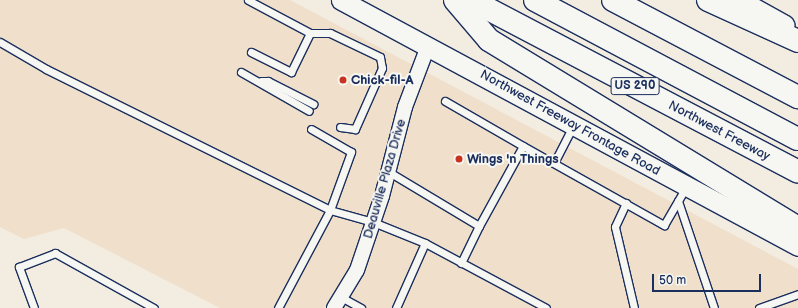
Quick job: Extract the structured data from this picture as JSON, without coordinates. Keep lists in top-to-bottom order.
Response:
{
  "streets": {
    "highway": ["US 290", "Northwest Freeway"],
    "main road": ["Northwest Freeway Frontage Road"],
    "street": ["Deauville Plaza Drive"]
  },
  "crossings": [
    ["Northwest Freeway Frontage Road", "Deauville Plaza Drive"]
  ],
  "places": ["Chick-fil-A", "Wings 'n Things"],
  "scale_bar": "50 m"
}
